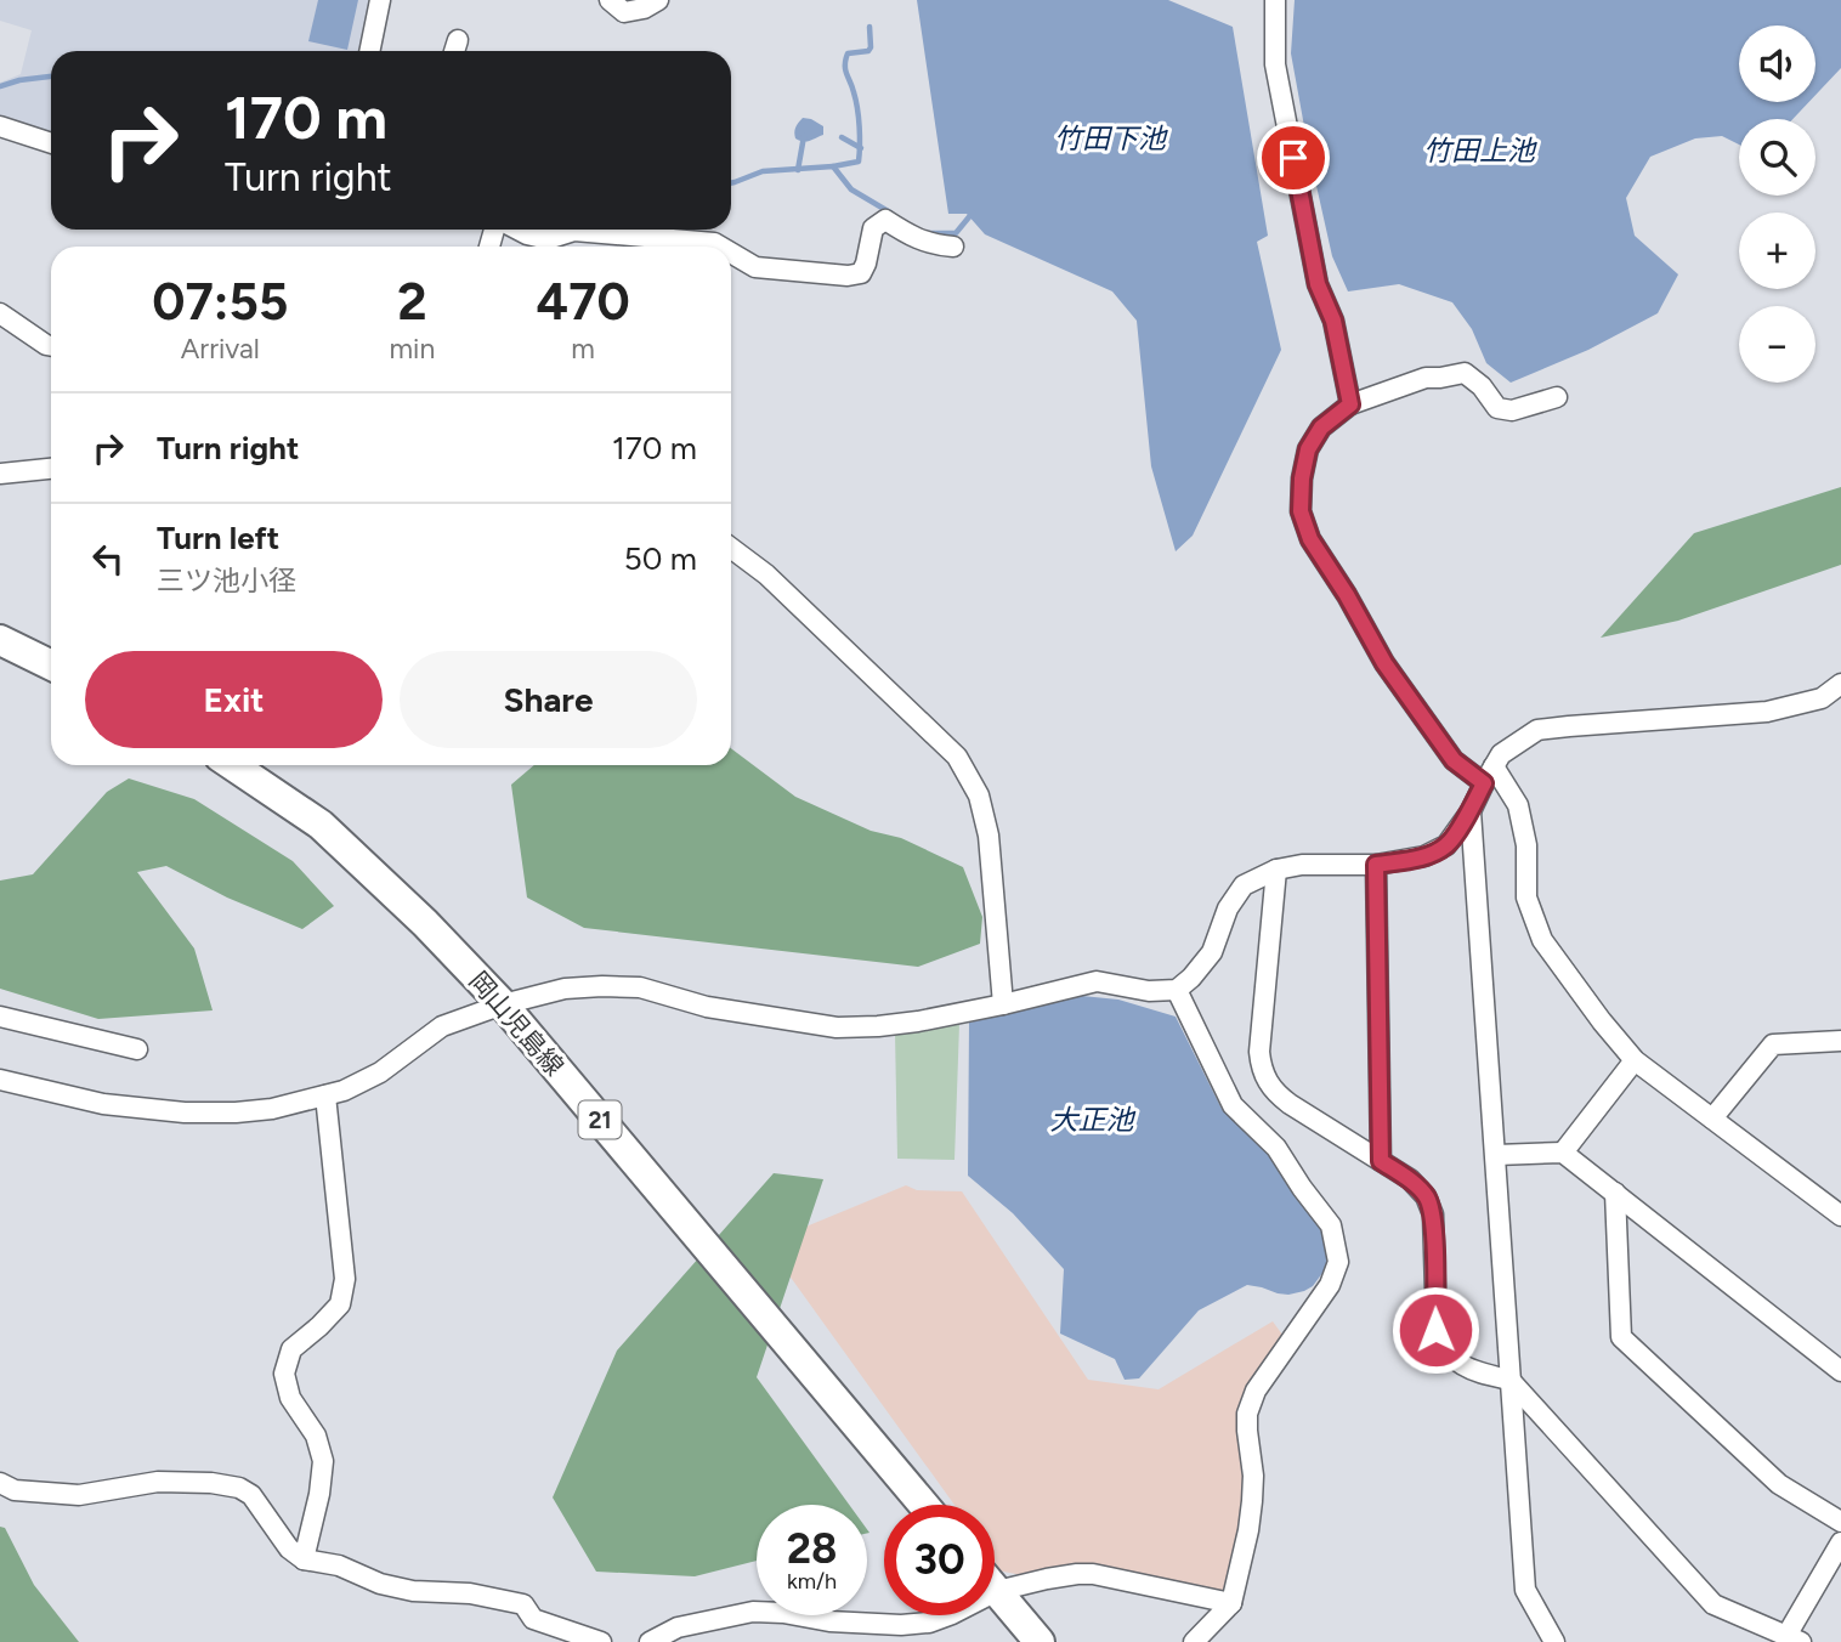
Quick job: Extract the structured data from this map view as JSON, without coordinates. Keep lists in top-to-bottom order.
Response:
{
  "streets": {
    "main road": ["岡山児島線", "21"]
  },
  "water": ["竹田下池", "竹田上池", "大正池"],
  "page": {
    "map_buttons": ["+", "−"],
    "turn": ["170 m", "Turn right"],
    "eta": [
      "07:55",
      "Arrival",
      "2",
      "min",
      "470",
      "m"
    ],
    "list": [
      {
        "name": "Turn right",
        "value": "170 m"
      },
      {
        "name": "Turn left",
        "note": "三ツ池小径",
        "value": "50 m"
      }
    ],
    "buttons": ["Exit", "Share"],
    "speed": "28 km/h",
    "limit": "30"
  }
}
